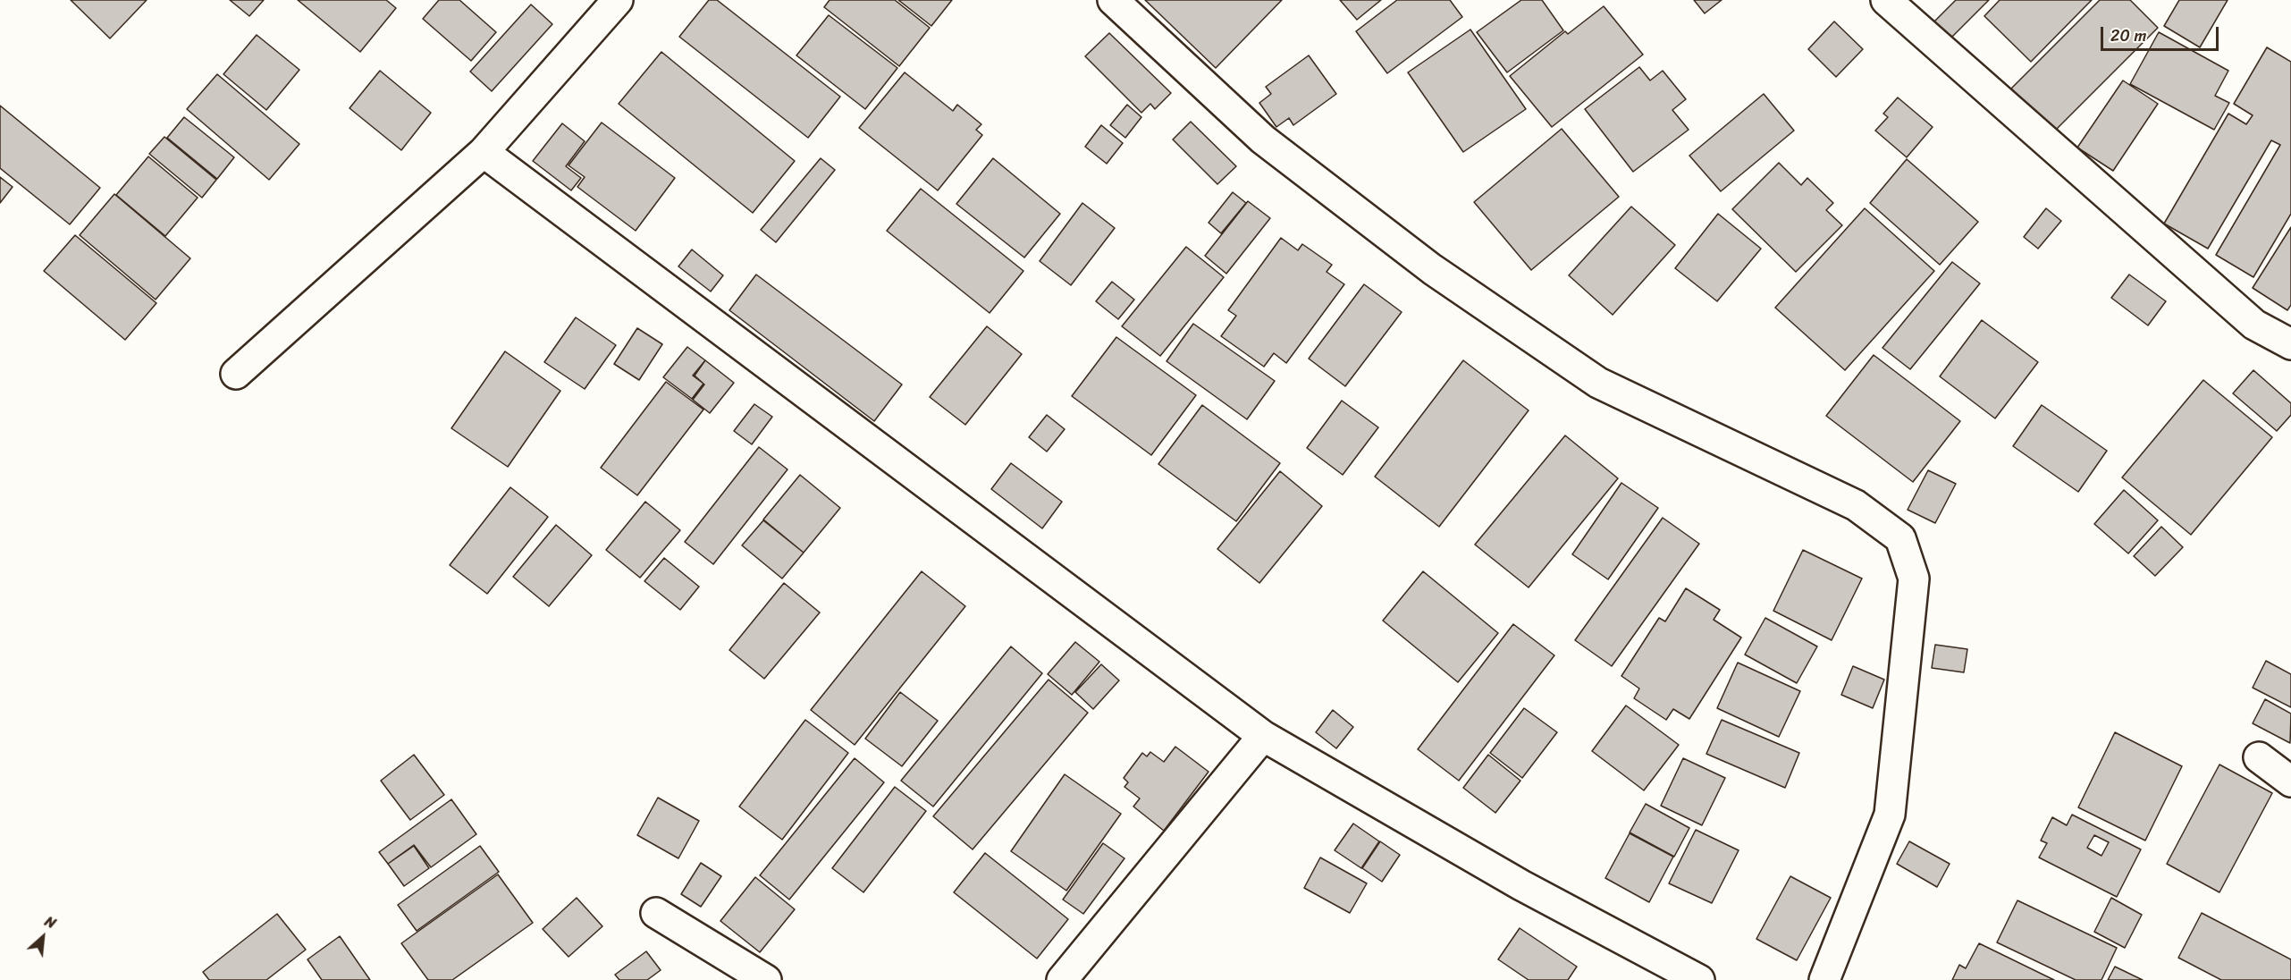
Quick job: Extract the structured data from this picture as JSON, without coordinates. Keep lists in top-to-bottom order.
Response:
{
  "scale_bar": "20 m",
  "north": "top right"
}
